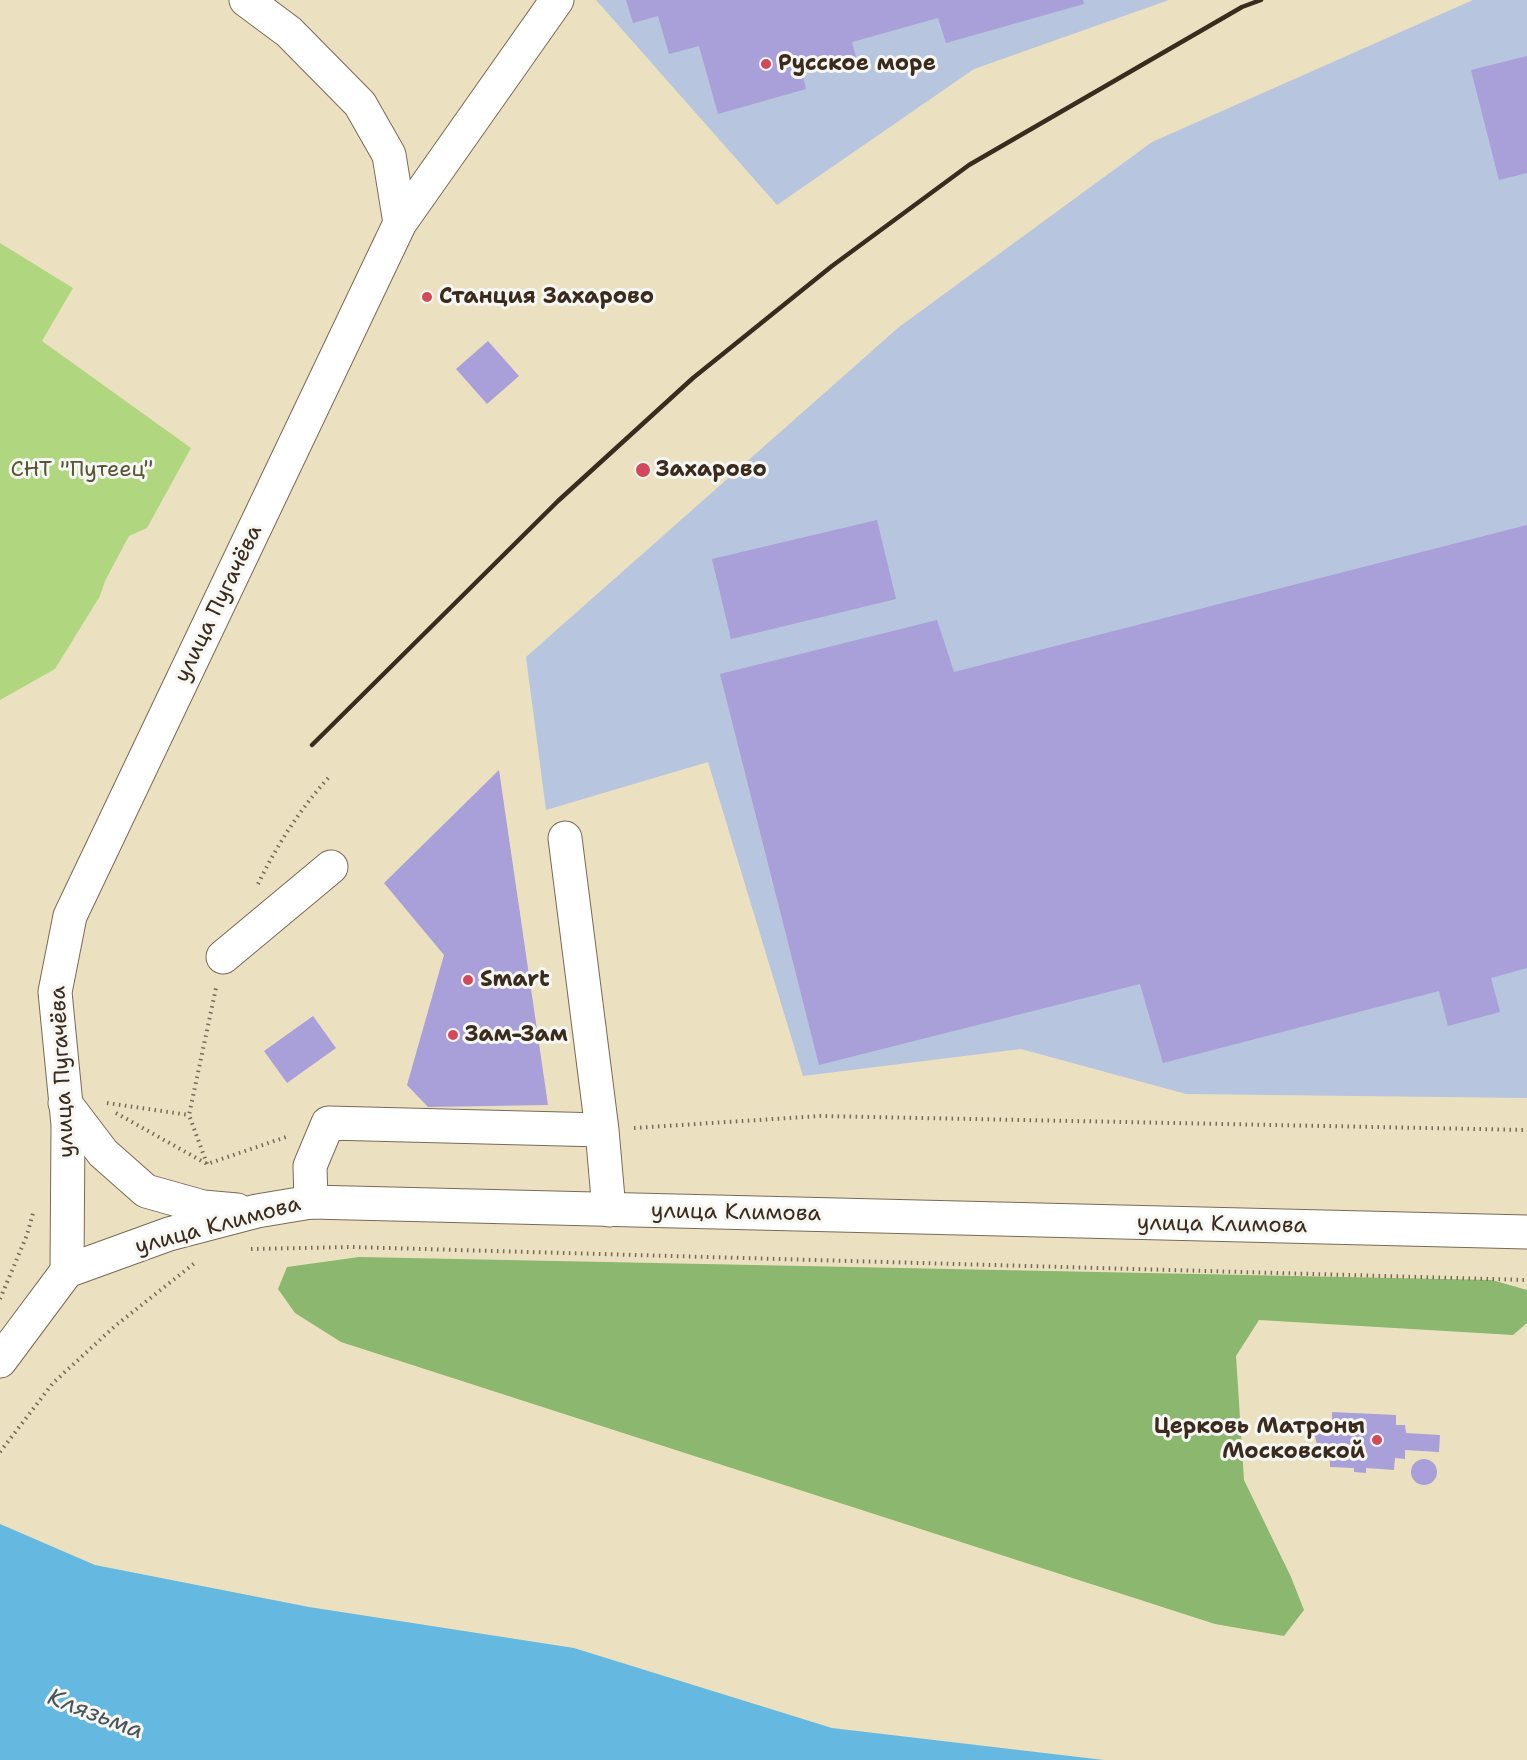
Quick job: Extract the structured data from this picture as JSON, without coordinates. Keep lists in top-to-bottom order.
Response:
{
  "streets": {
    "main road": ["улица Пугачёва", "улица Климова"]
  },
  "crossings": [
    ["улица Пугачёва", "улица Климова"]
  ],
  "water": ["Клязьма"],
  "parks": ["СНТ \"Путеец\""],
  "places": [
    "Русское море",
    "Станция Захарово",
    "Захарово",
    "Smart",
    "Зам-Зам",
    "Церковь Матроны Московской"
  ]
}
